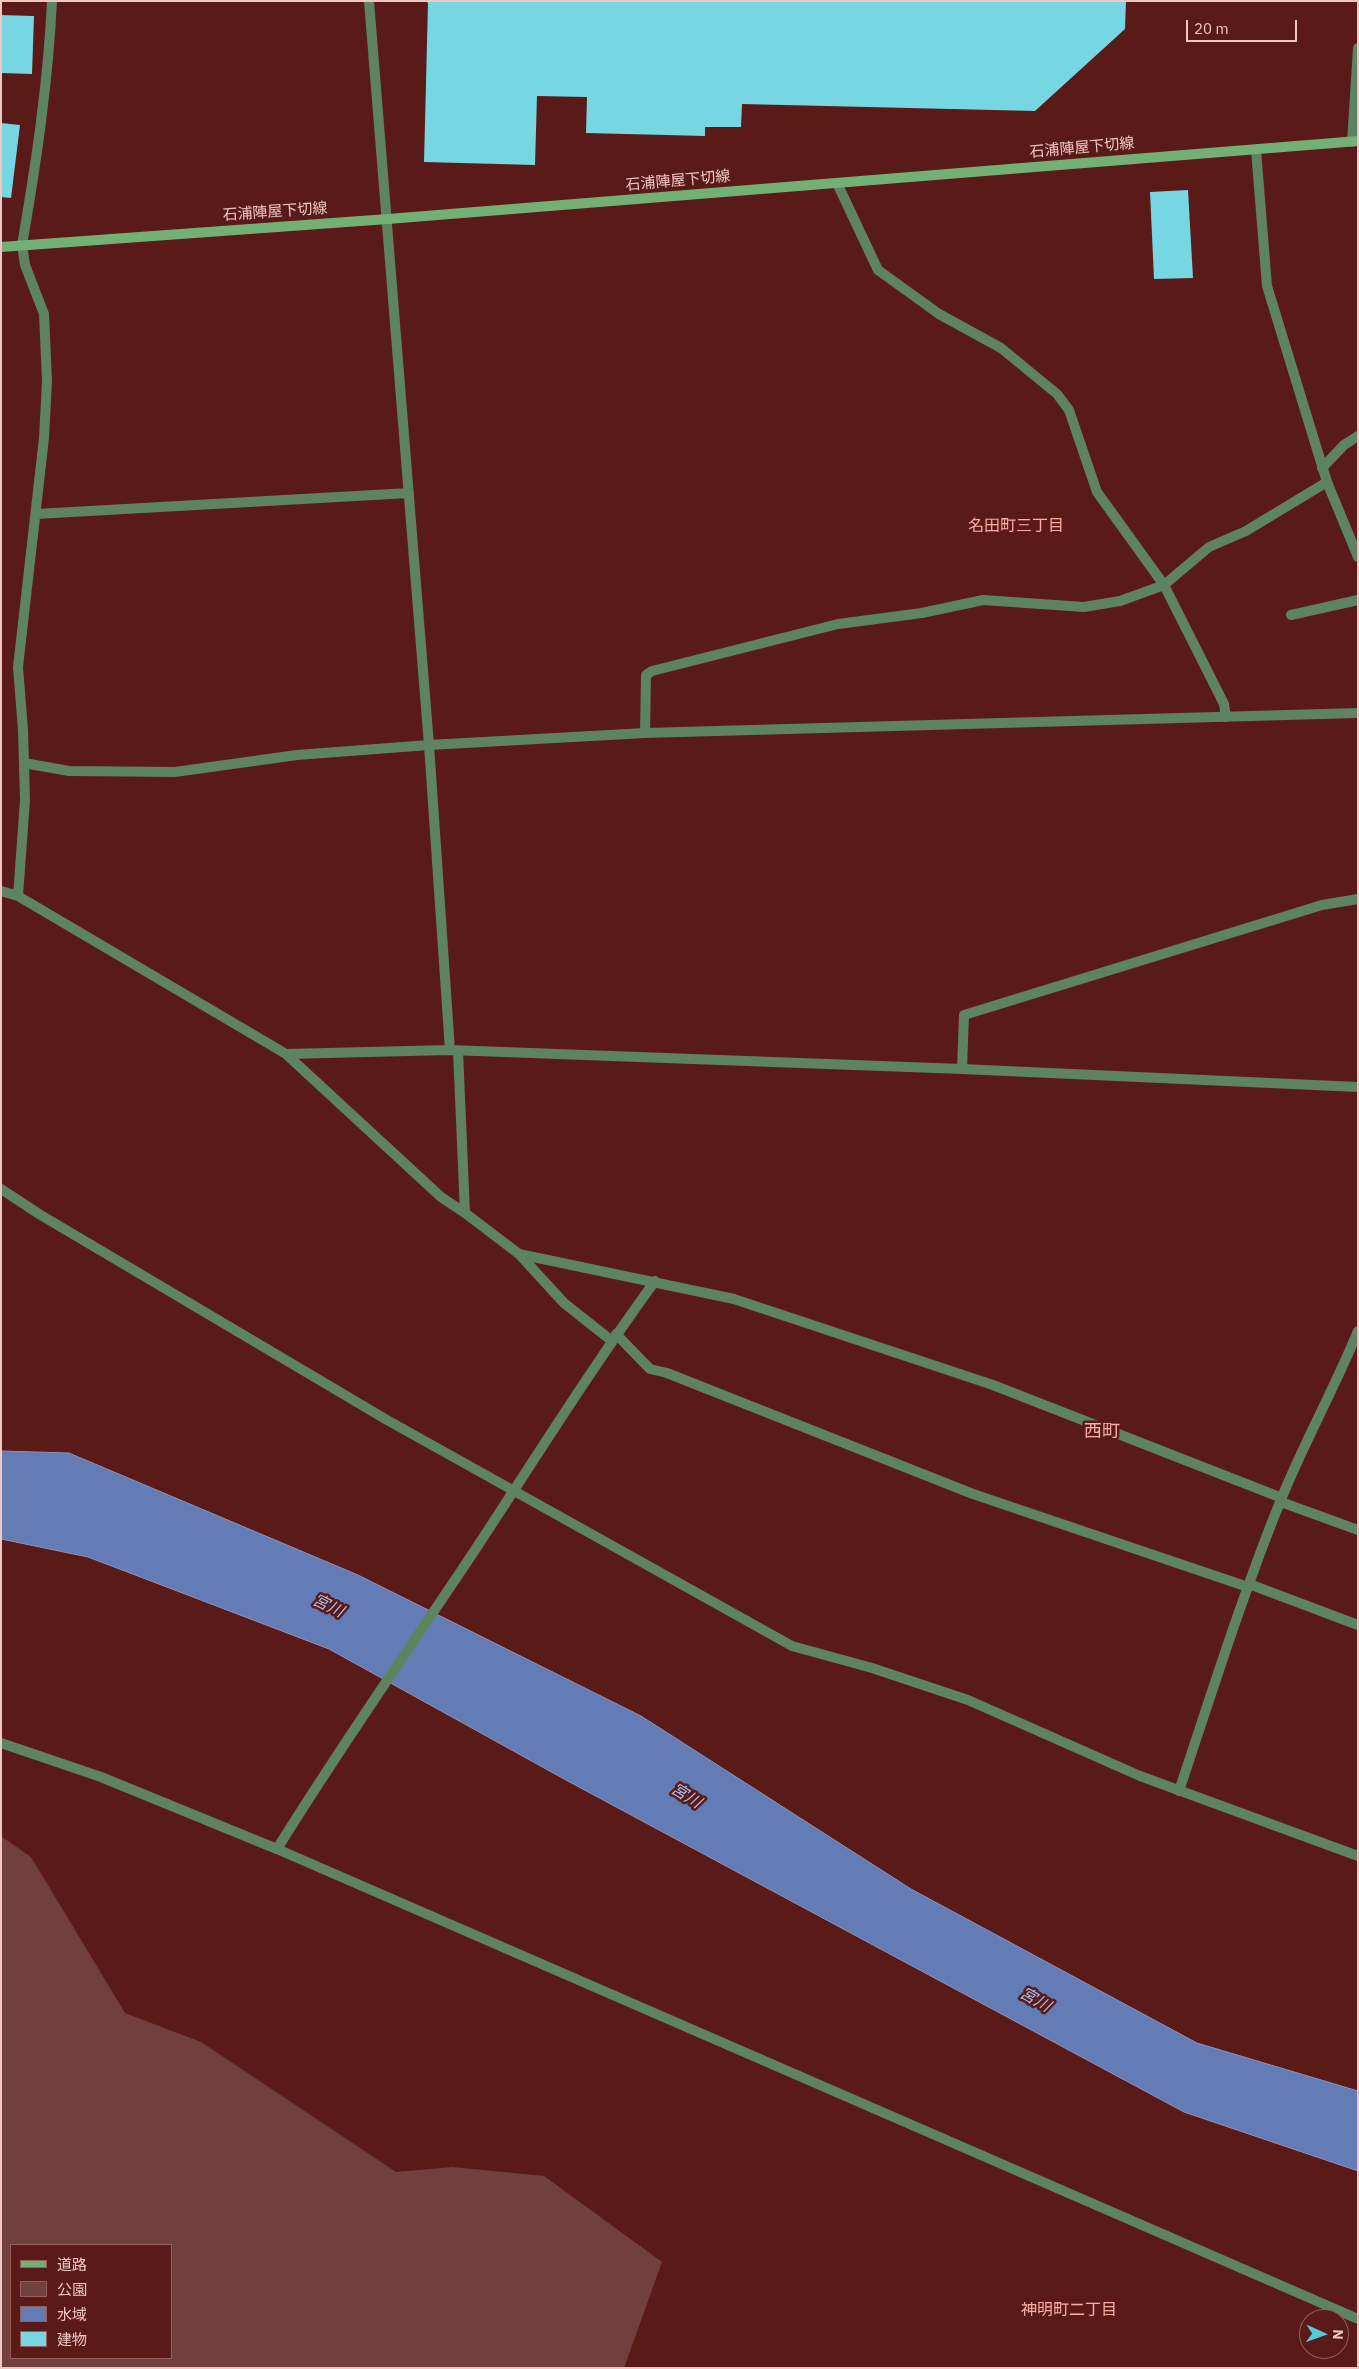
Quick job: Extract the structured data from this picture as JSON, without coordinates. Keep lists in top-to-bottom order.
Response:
{
  "streets": {
    "main road": ["石浦陣屋下切線"]
  },
  "districts": ["名田町三丁目", "西町", "神明町二丁目"],
  "water": ["宮川"],
  "legend": [
    "道路",
    "公園",
    "水域",
    "建物"
  ],
  "scale_bar": "20 m",
  "north": "right"
}
